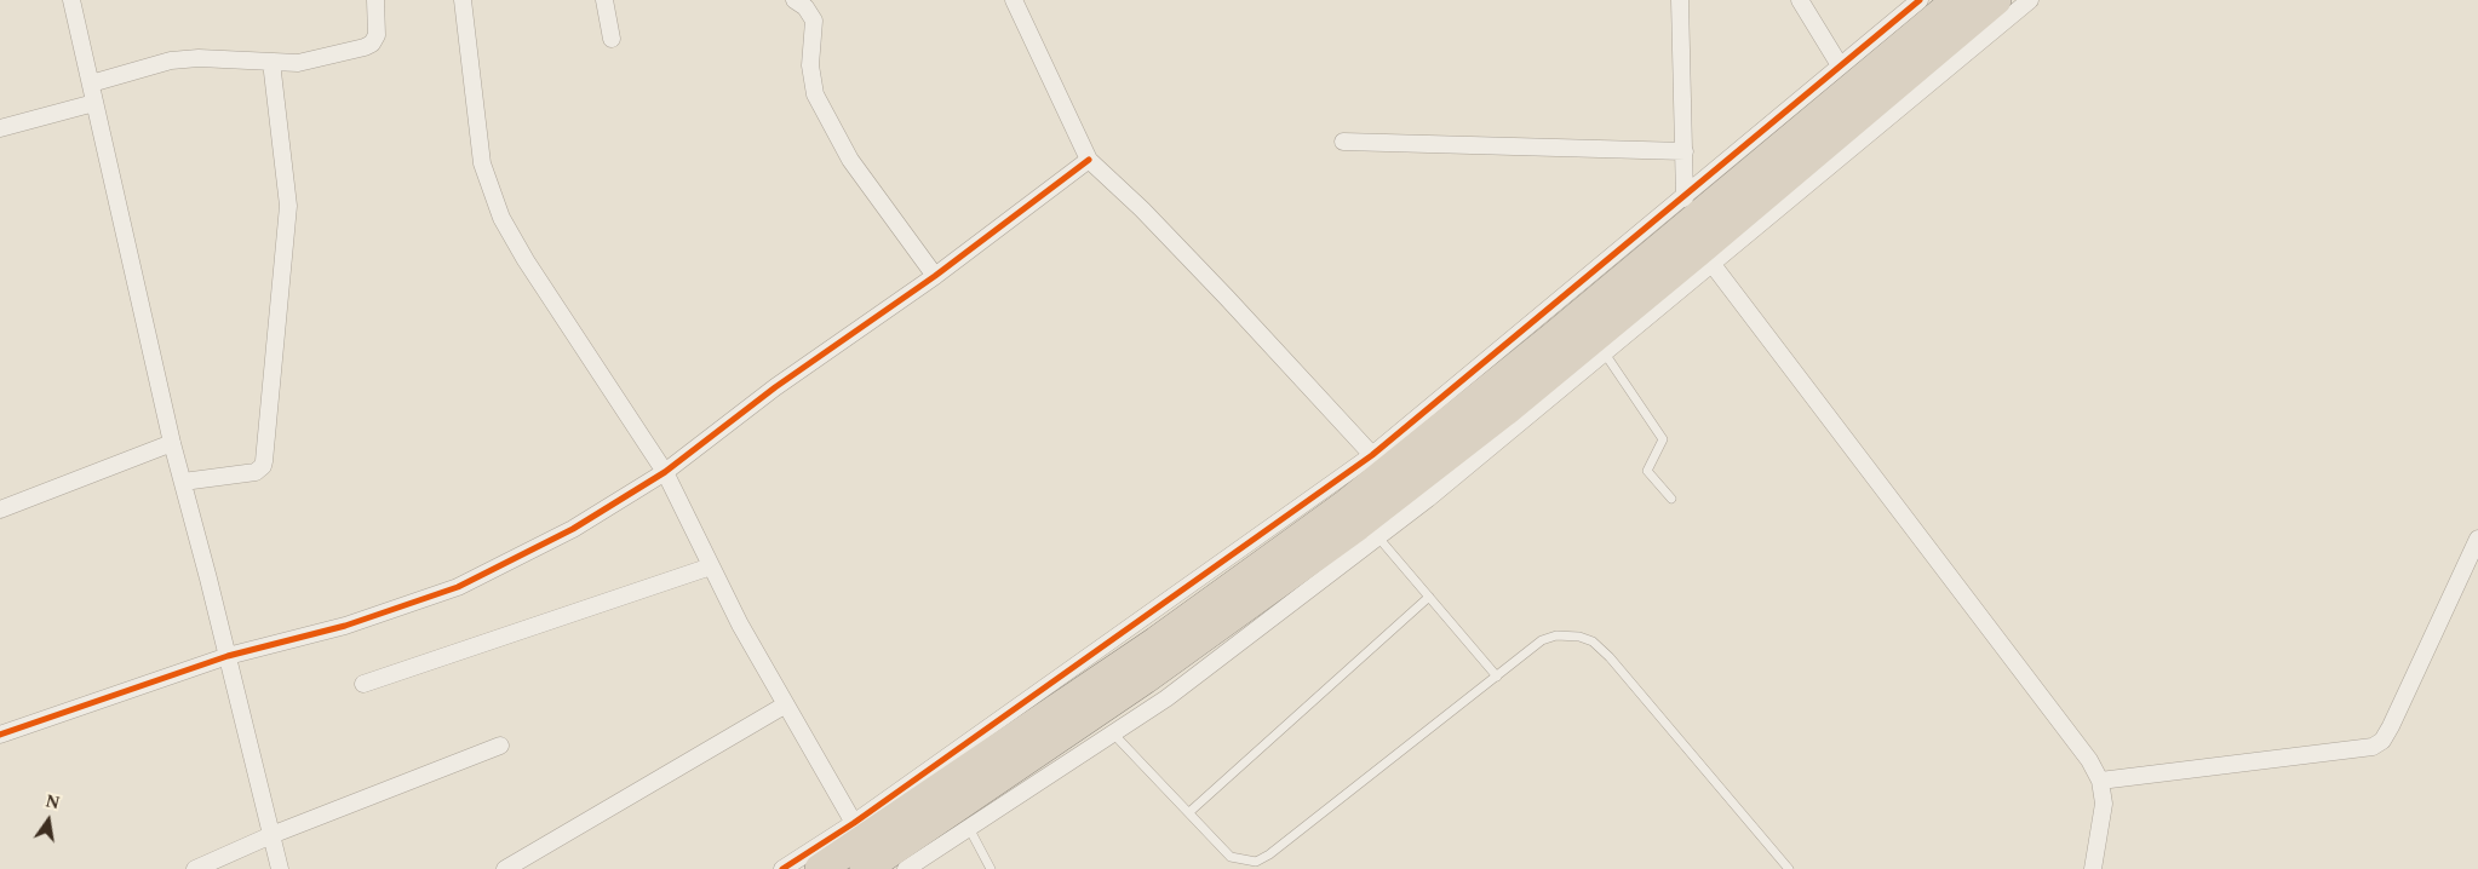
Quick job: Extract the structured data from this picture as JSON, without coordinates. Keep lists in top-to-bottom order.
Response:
{
  "north": "top"
}
